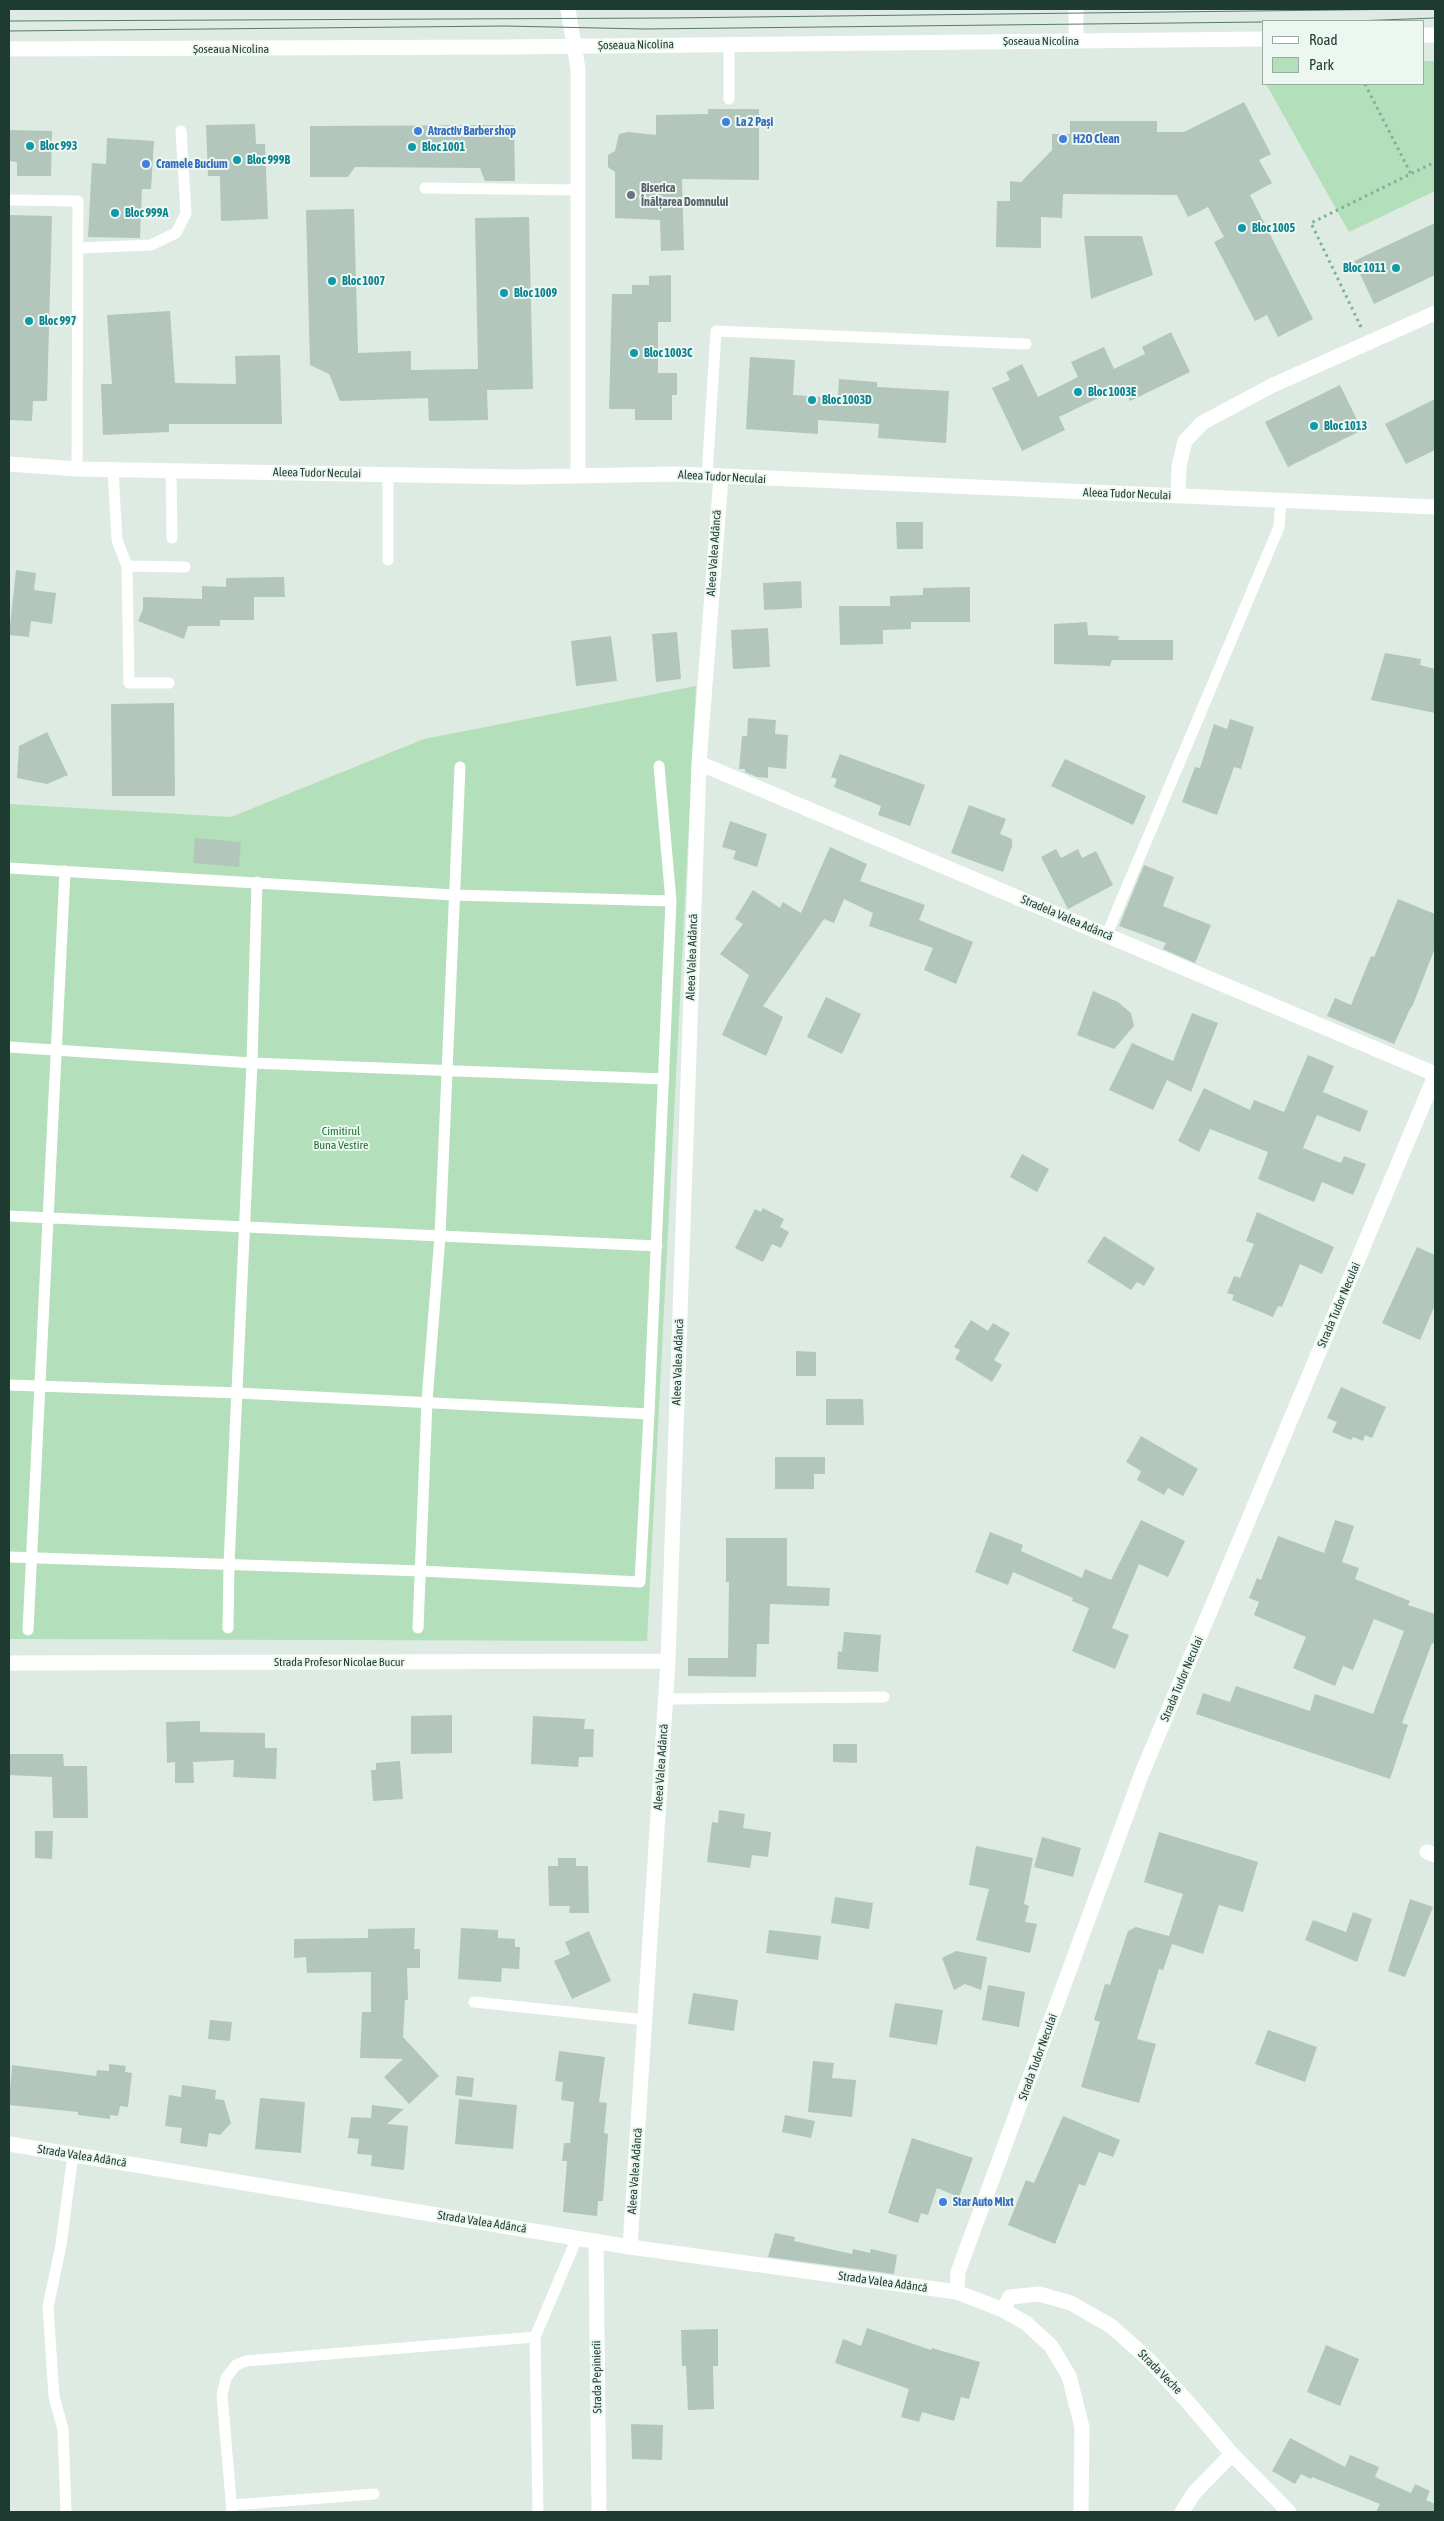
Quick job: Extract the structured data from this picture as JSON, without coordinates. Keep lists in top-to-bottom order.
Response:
{
  "streets": {
    "street": [
      "Șoseaua Nicolina",
      "Aleea Tudor Neculai",
      "Aleea Valea Adâncă",
      "Stradela Valea Adâncă",
      "Strada Tudor Neculai",
      "Strada Profesor Nicolae Bucur",
      "Strada Valea Adâncă",
      "Strada Veche",
      "Strada Pepinierii"
    ]
  },
  "crossings": [
    ["Aleea Tudor Neculai", "Aleea Valea Adâncă"],
    ["Aleea Valea Adâncă", "Stradela Valea Adâncă"],
    ["Aleea Valea Adâncă", "Strada Profesor Nicolae Bucur"],
    ["Aleea Valea Adâncă", "Strada Valea Adâncă"],
    ["Stradela Valea Adâncă", "Strada Tudor Neculai"],
    ["Strada Tudor Neculai", "Strada Valea Adâncă"],
    ["Strada Valea Adâncă", "Strada Pepinierii"]
  ],
  "parks": ["Cimitirul Buna Vestire"],
  "places": [
    "La 2 Pași",
    "Atractiv Barber shop",
    "H2O Clean",
    "Bloc 993",
    "Bloc 1001",
    "Bloc 999B",
    "Cramele Bucium",
    "Biserica Înălțarea Domnului",
    "Bloc 999A",
    "Bloc 1005",
    "Bloc 1011",
    "Bloc 1007",
    "Bloc 1009",
    "Bloc 997",
    "Bloc 1003C",
    "Bloc 1003E",
    "Bloc 1003D",
    "Bloc 1013",
    "Star Auto Mixt"
  ],
  "legend": ["Road", "Park"]
}
